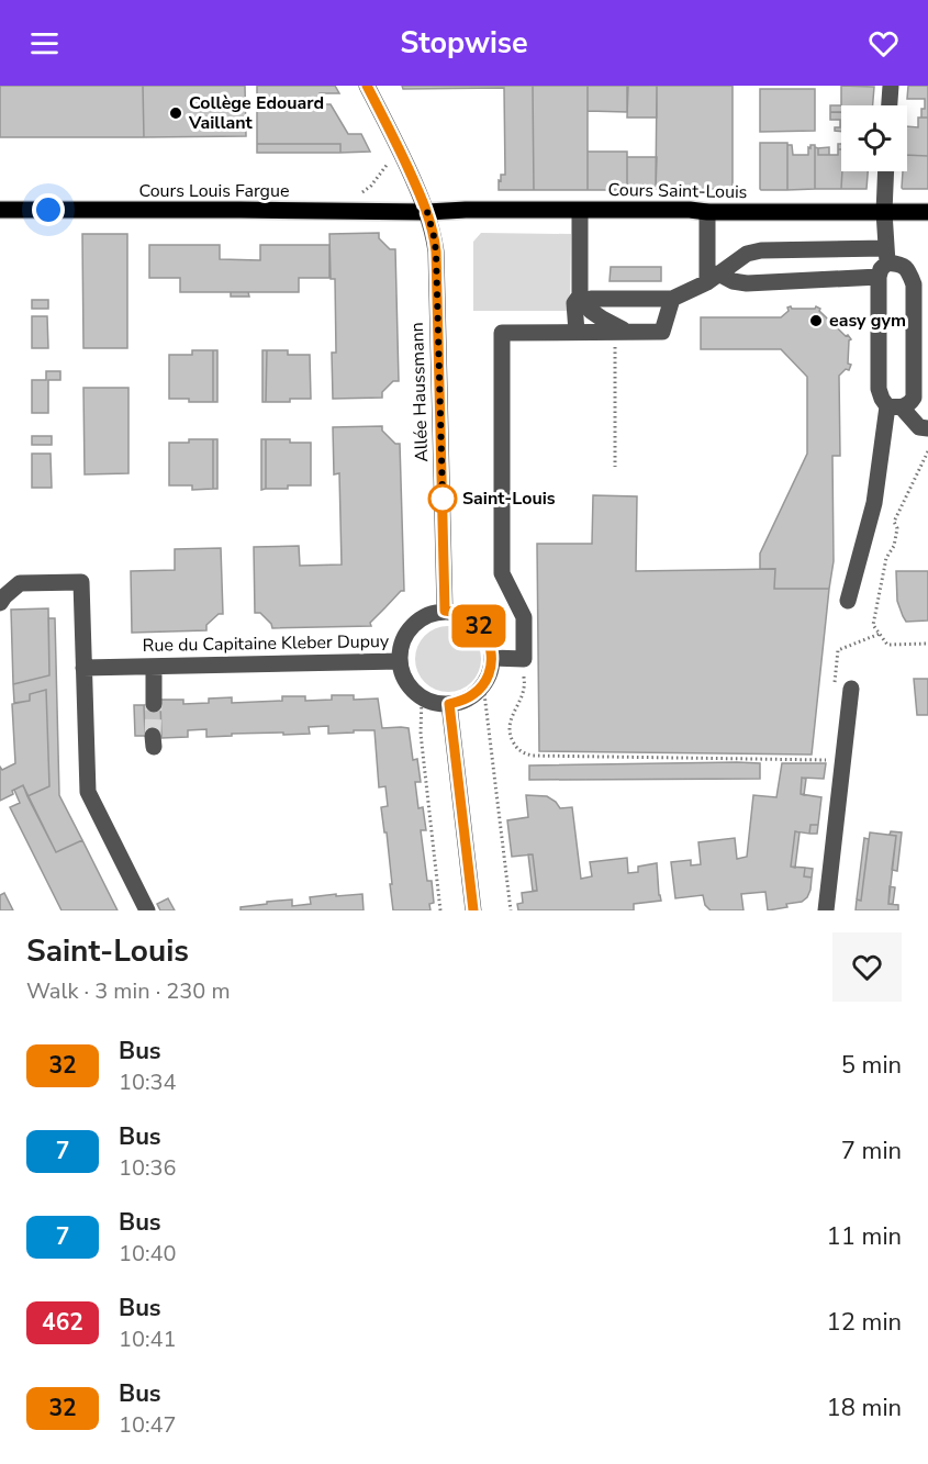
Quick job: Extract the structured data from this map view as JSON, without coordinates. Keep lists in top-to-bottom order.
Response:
{
  "streets": {
    "main road": ["Cours Louis Fargue", "Cours Saint-Louis"],
    "street": ["Allée Haussmann", "Rue du Capitaine Kleber Dupuy"]
  },
  "crossings": [
    ["Cours Louis Fargue", "Cours Saint-Louis"],
    ["Cours Louis Fargue", "Allée Haussmann"],
    ["Cours Saint-Louis", "Allée Haussmann"],
    ["Allée Haussmann", "Rue du Capitaine Kleber Dupuy"]
  ],
  "places": ["Collège Edouard Vaillant", "easy gym", "Saint-Louis"],
  "lines": ["bus line 32"],
  "page": {
    "header": "Stopwise",
    "on_map": "32",
    "heading": ["Saint-Louis", "Walk · 3 min · 230 m"],
    "list": [
      {
        "mark": "32",
        "name": "Bus",
        "note": "10:34",
        "value": "5 min"
      },
      {
        "mark": "7",
        "name": "Bus",
        "note": "10:36",
        "value": "7 min"
      },
      {
        "mark": "7",
        "name": "Bus",
        "note": "10:40",
        "value": "11 min"
      },
      {
        "mark": "462",
        "name": "Bus",
        "note": "10:41",
        "value": "12 min"
      },
      {
        "mark": "32",
        "name": "Bus",
        "note": "10:47",
        "value": "18 min"
      }
    ]
  }
}
